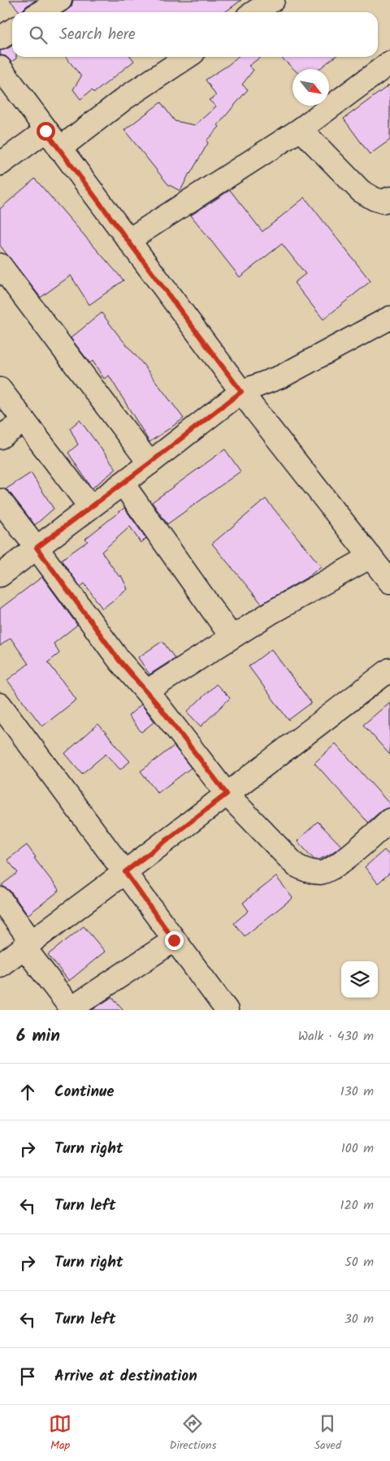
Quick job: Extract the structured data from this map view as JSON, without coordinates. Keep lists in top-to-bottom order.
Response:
{
  "north": "bottom right",
  "page": {
    "search": "Search here",
    "heading": ["6 min", "Walk · 430 m"],
    "list": [
      ["Continue", "130 m"],
      ["Turn right", "100 m"],
      ["Turn left", "120 m"],
      ["Turn right", "50 m"],
      ["Turn left", "30 m"],
      "Arrive at destination"
    ],
    "nav": ["Map", "Directions", "Saved"]
  }
}
